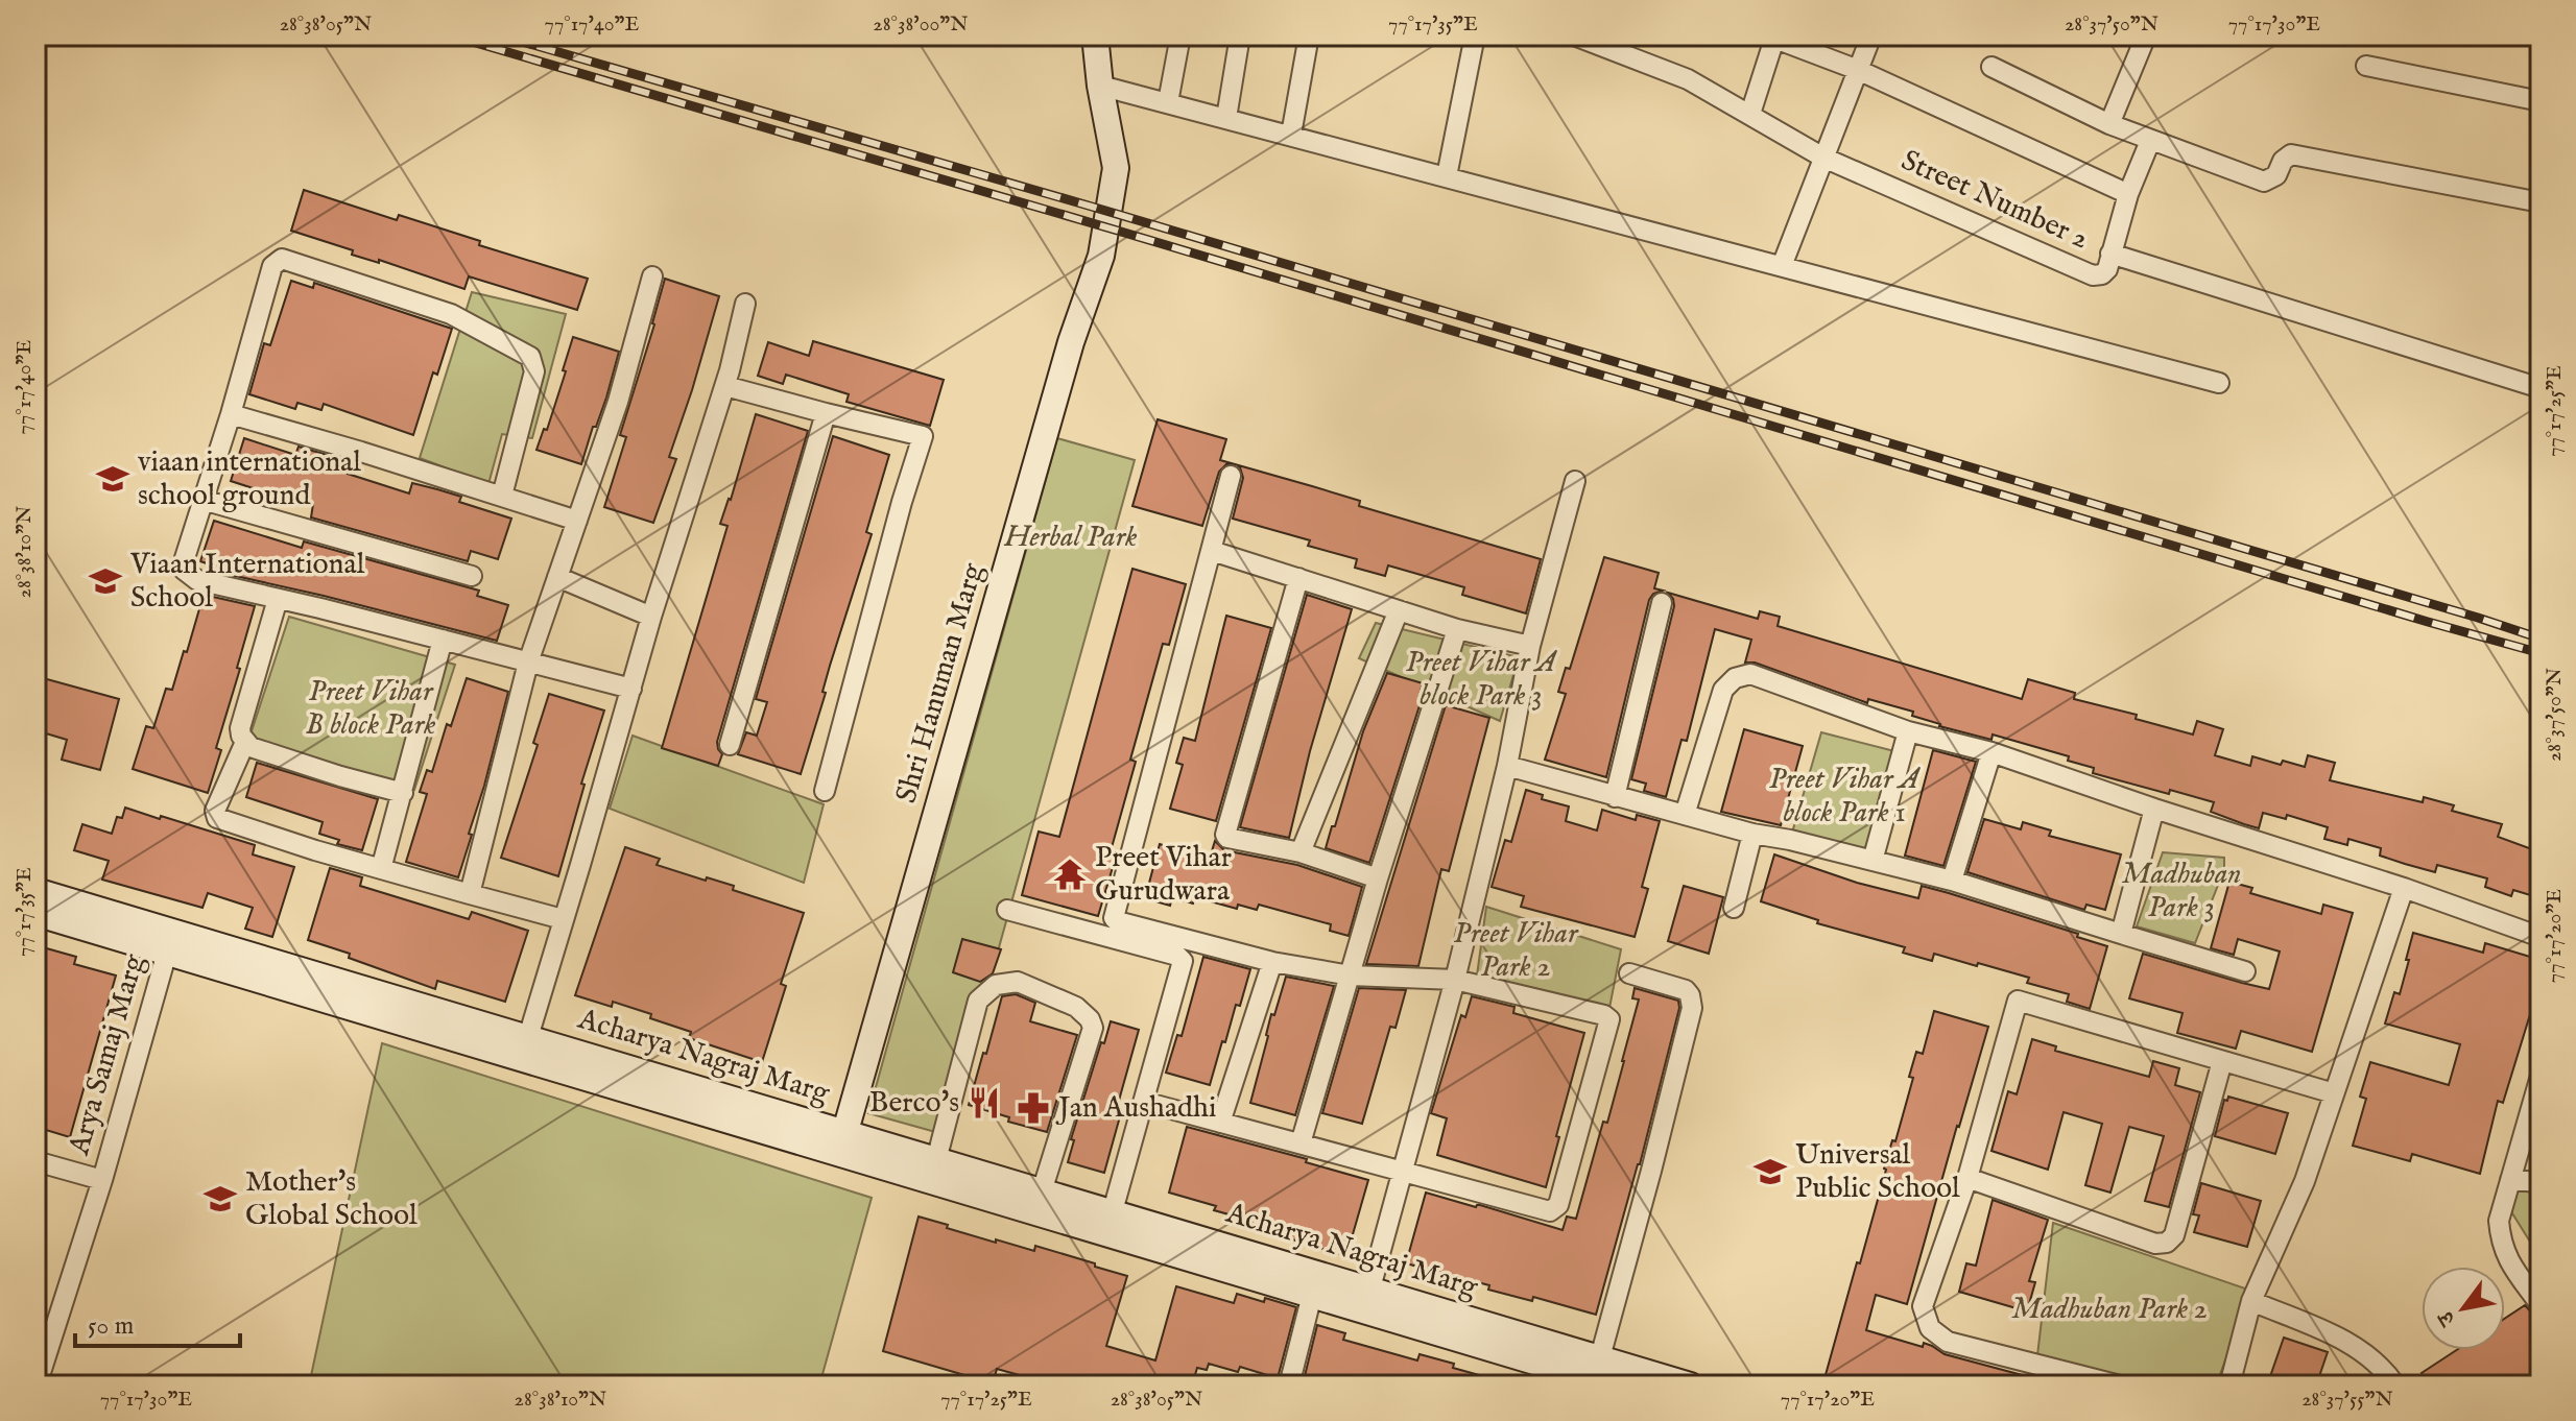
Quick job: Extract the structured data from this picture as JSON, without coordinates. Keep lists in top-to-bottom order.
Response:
{
  "streets": {
    "street": [
      "Street Number 2",
      "Shri Hanuman Marg",
      "Arya Samaj Marg",
      "Acharya Nagraj Marg"
    ]
  },
  "crossings": [
    ["Shri Hanuman Marg", "Acharya Nagraj Marg"],
    ["Arya Samaj Marg", "Acharya Nagraj Marg"]
  ],
  "parks": [
    "Herbal Park",
    "Preet Vihar A block Park 3",
    "Preet Vihar B block Park",
    "Preet Vihar A block Park 1",
    "Madhuban Park 3",
    "Preet Vihar Park 2",
    "Madhuban Park 2"
  ],
  "places": {
    "school or university": [
      "viaan international school ground",
      "Viaan International School",
      "Universal Public School",
      "Mother's Global School"
    ],
    "temple": ["Preet Vihar Gurudwara"],
    "restaurant": ["Berco's"],
    "pharmacy": ["Jan Aushadhi"]
  },
  "scale_bar": "50 m",
  "north": "bottom left",
  "coordinates": [
    "28°38'05\"N",
    "77°17'40\"E",
    "28°38'00\"N",
    "77°17'35\"E",
    "28°37'50\"N",
    "77°17'30\"E",
    "77°17'25\"E",
    "28°38'10\"N",
    "77°17'20\"E",
    "28°37'55\"N"
  ]
}
